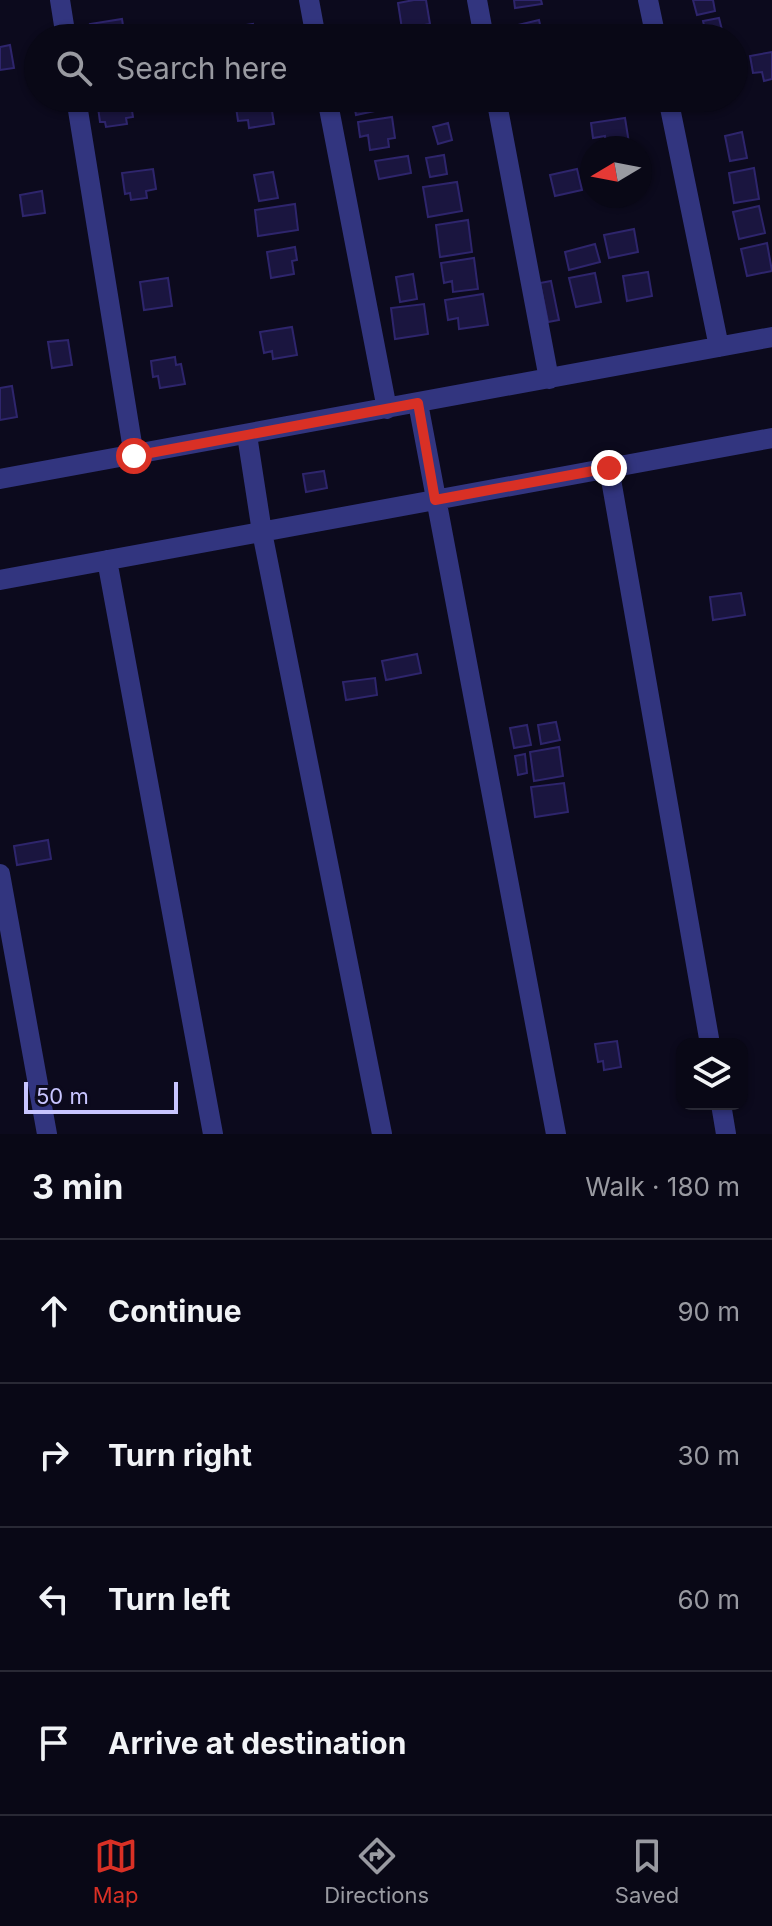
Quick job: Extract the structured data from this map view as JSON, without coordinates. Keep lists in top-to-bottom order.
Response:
{
  "scale_bar": "50 m",
  "north": "left",
  "page": {
    "search": "Search here",
    "scale": "50 m",
    "heading": ["3 min", "Walk · 180 m"],
    "list": [
      ["Continue", "90 m"],
      ["Turn right", "30 m"],
      ["Turn left", "60 m"],
      "Arrive at destination"
    ],
    "nav": ["Map", "Directions", "Saved"]
  }
}
